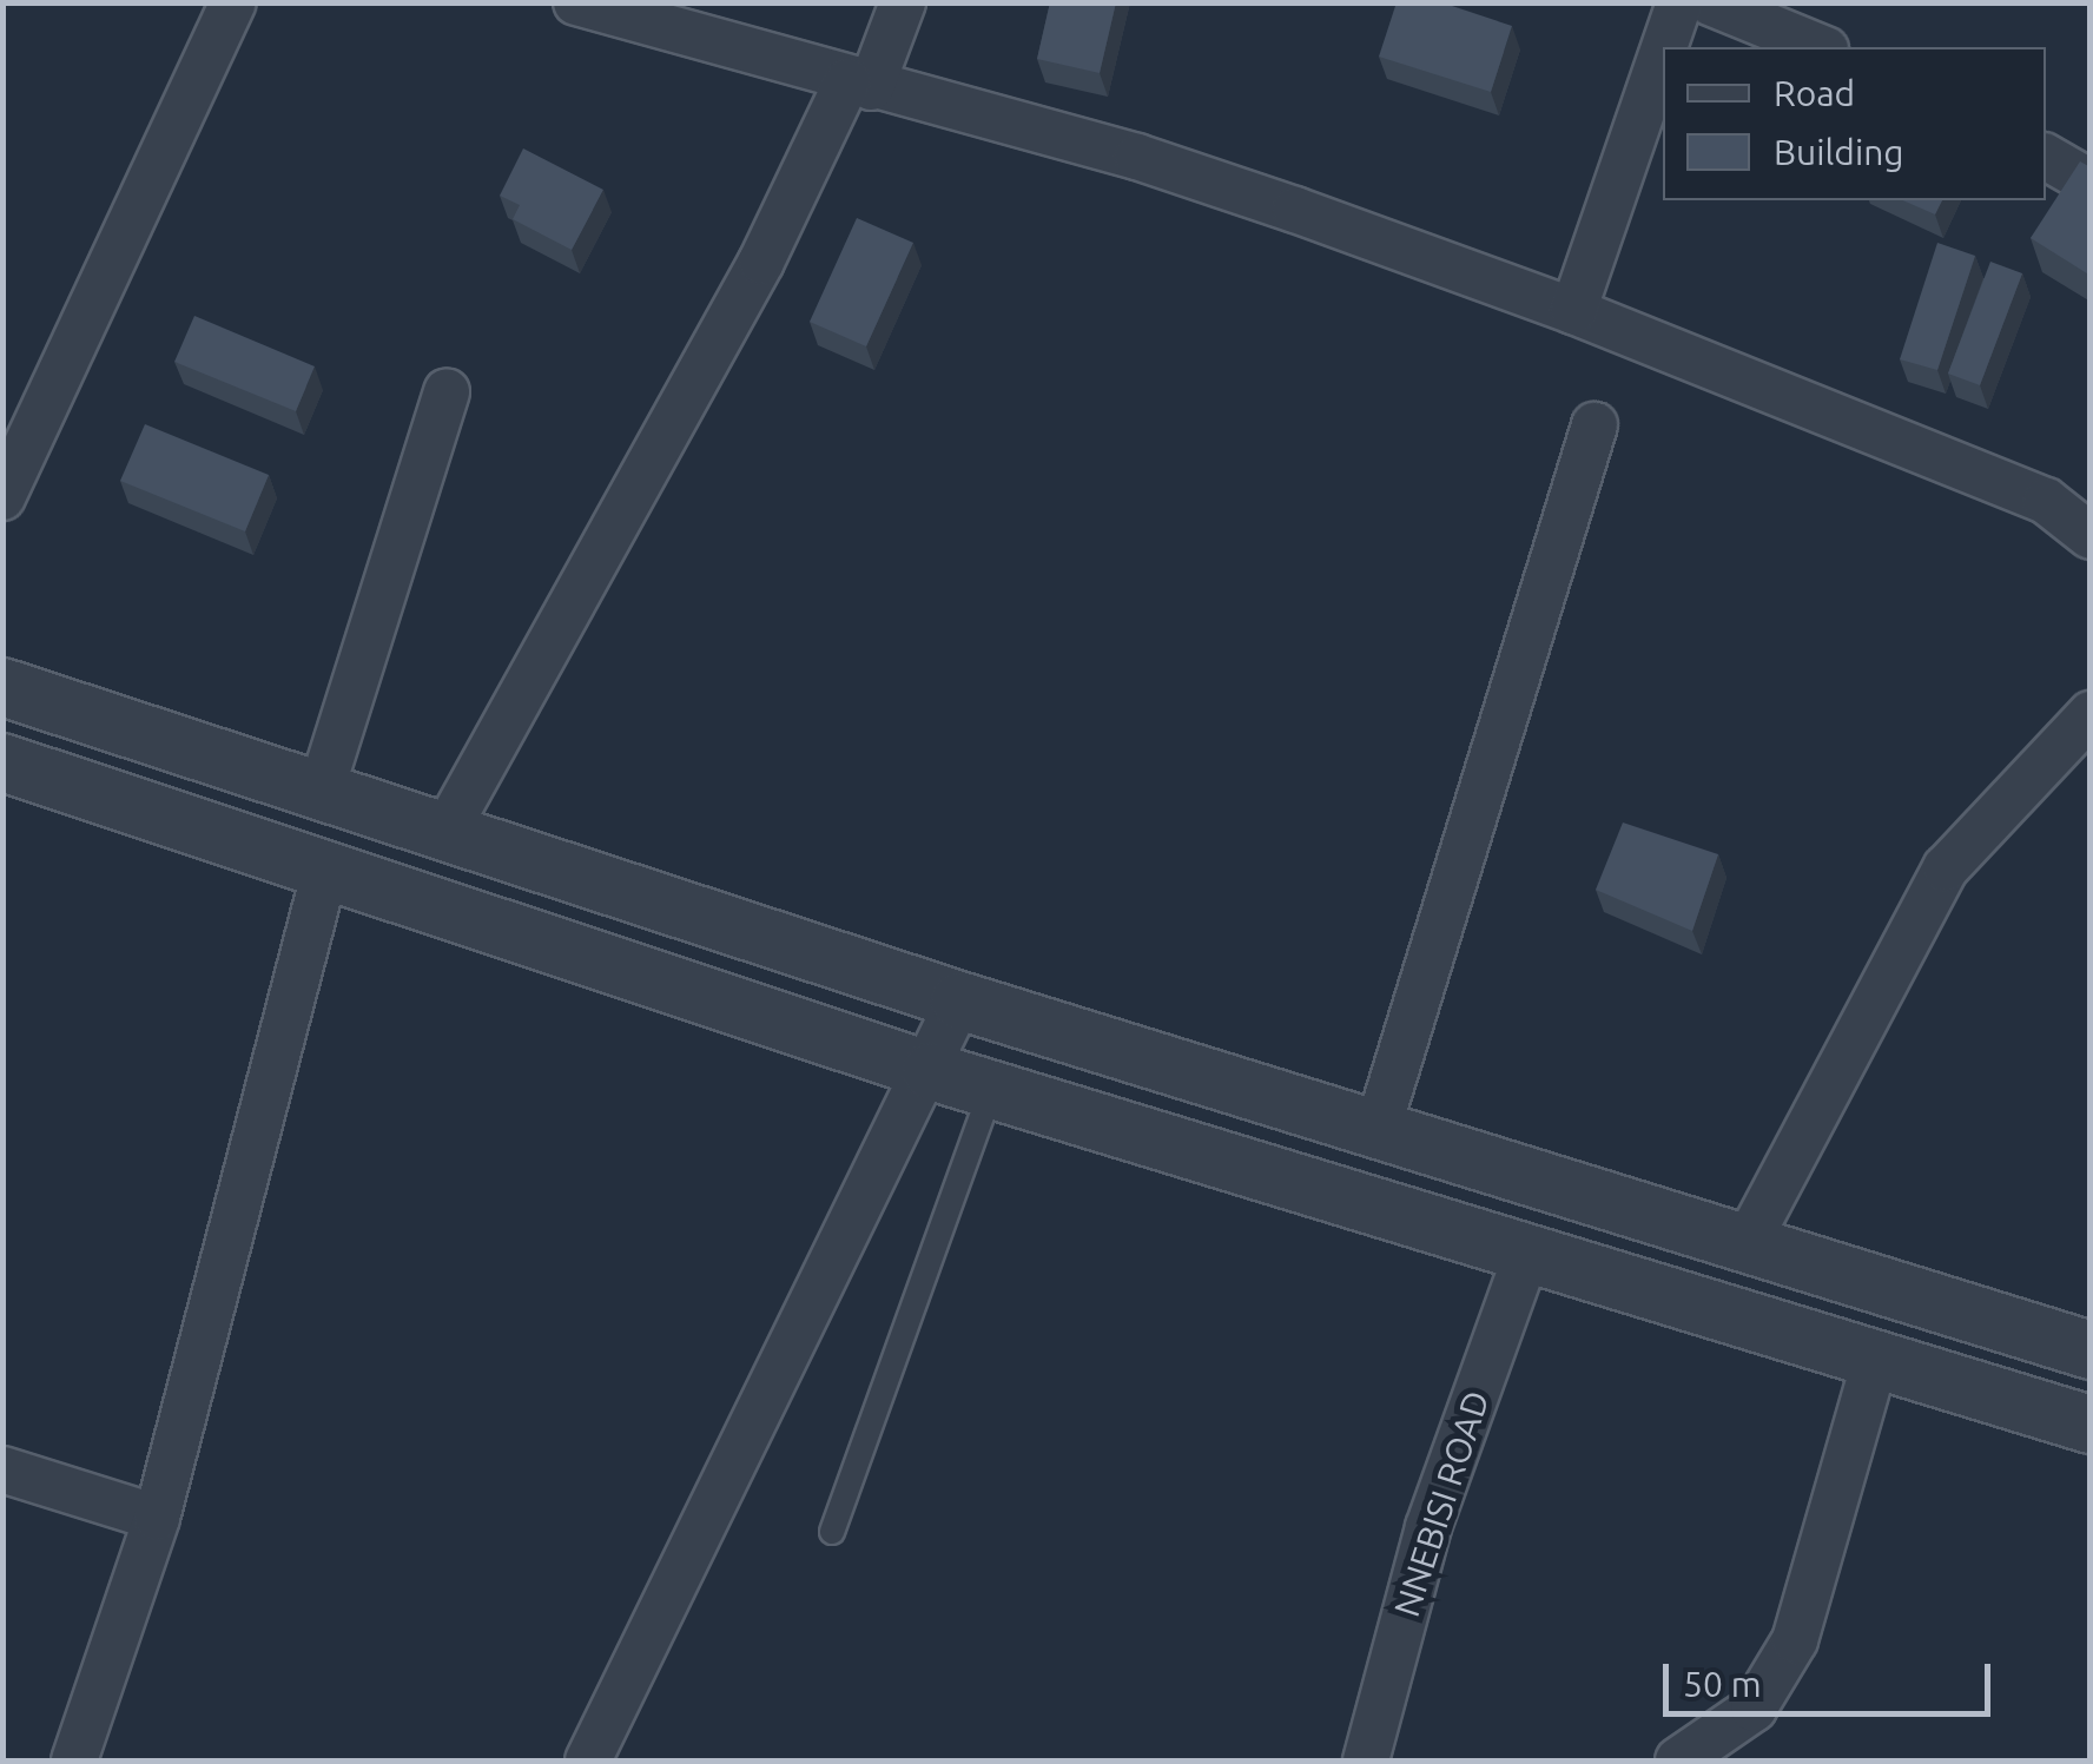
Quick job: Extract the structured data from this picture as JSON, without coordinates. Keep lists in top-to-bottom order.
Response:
{
  "streets": {
    "street": ["NNEBISI ROAD"]
  },
  "legend": ["Road", "Building"],
  "scale_bar": "50 m"
}
